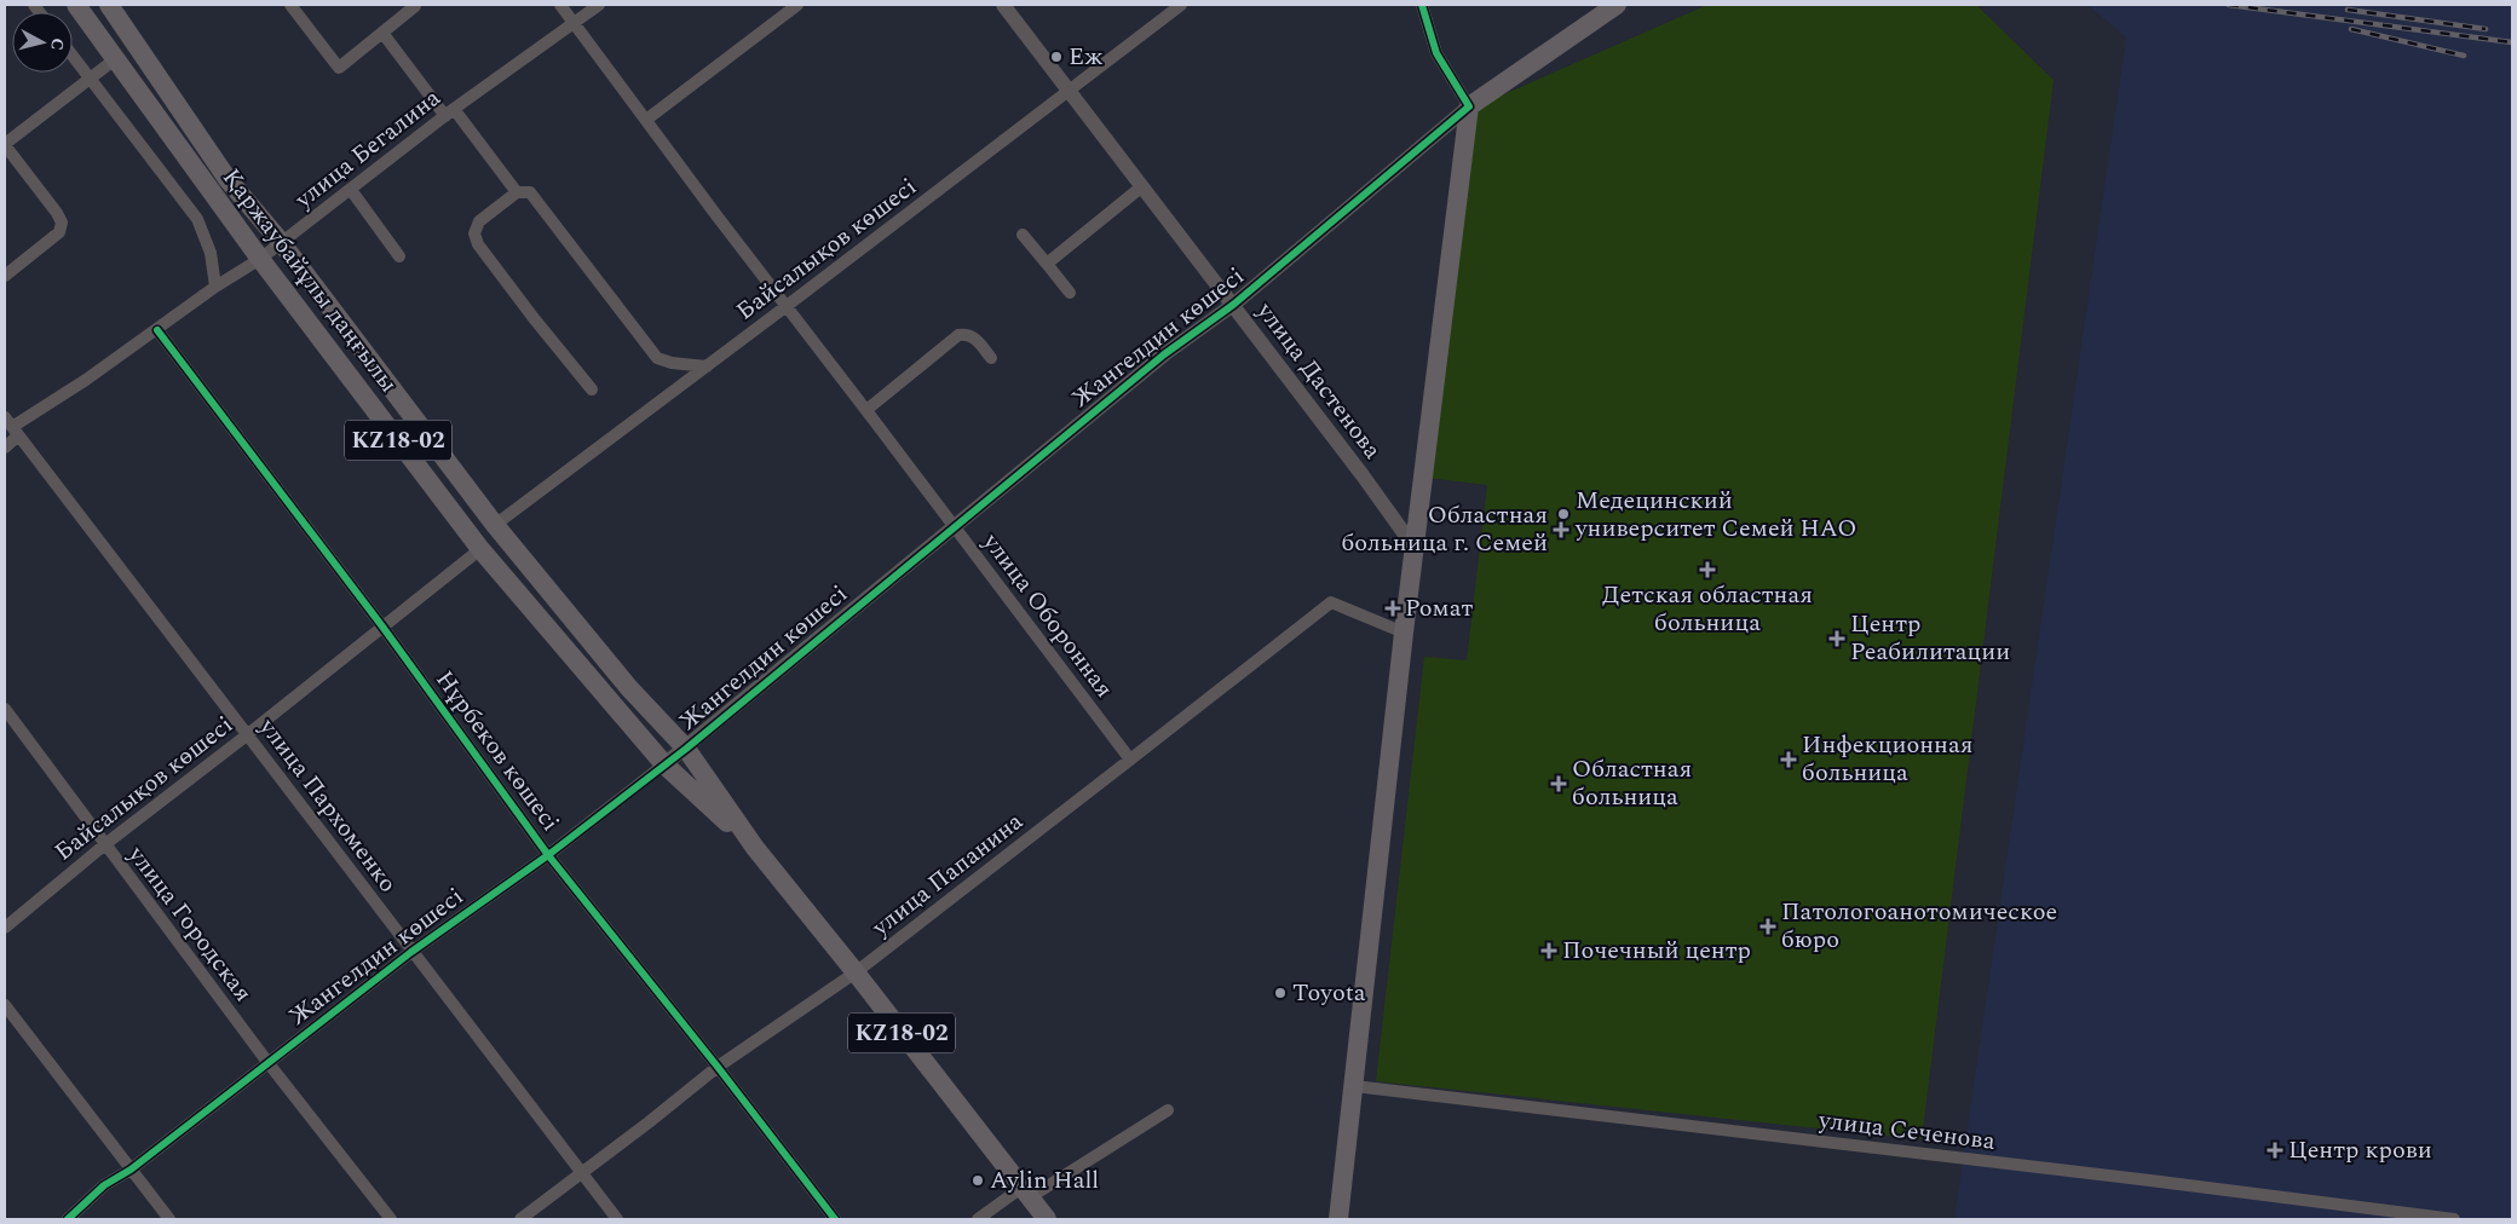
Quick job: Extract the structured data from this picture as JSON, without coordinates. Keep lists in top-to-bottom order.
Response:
{
  "streets": {
    "highway": ["Қаржаубайұлы даңғылы", "Жангелдин көшесі", "KZ18-02"],
    "street": [
      "улица Бегалина",
      "Байсалықов көшесі",
      "улица Дастенова",
      "улица Оборонная",
      "Нұрбеков көшесі",
      "улица Пархоменко",
      "улица Папанина",
      "улица Городская",
      "улица Сеченова"
    ]
  },
  "crossings": [
    ["улица Бегалина", "Қаржаубайұлы даңғылы"],
    ["улица Бегалина", "улица Оборонная"],
    ["улица Бегалина", "Нұрбеков көшесі"],
    ["улица Бегалина", "улица Пархоменко"],
    ["Байсалықов көшесі", "Қаржаубайұлы даңғылы"],
    ["Байсалықов көшесі", "улица Дастенова"],
    ["Байсалықов көшесі", "улица Оборонная"],
    ["Байсалықов көшесі", "Нұрбеков көшесі"],
    ["Байсалықов көшесі", "улица Пархоменко"],
    ["Байсалықов көшесі", "улица Городская"],
    ["Қаржаубайұлы даңғылы", "Жангелдин көшесі"],
    ["Қаржаубайұлы даңғылы", "улица Папанина"],
    ["Жангелдин көшесі", "улица Дастенова"],
    ["Жангелдин көшесі", "улица Оборонная"],
    ["Жангелдин көшесі", "Нұрбеков көшесі"],
    ["Жангелдин көшесі", "улица Пархоменко"],
    ["Жангелдин көшесі", "улица Городская"],
    ["улица Оборонная", "улица Папанина"],
    ["Нұрбеков көшесі", "улица Папанина"],
    ["улица Пархоменко", "улица Папанина"]
  ],
  "places": {
    "other": [
      "Еж",
      "Медецинский университет Семей НАО",
      "Toyota",
      "Aylin Hall"
    ],
    "health": [
      "Областная больница г. Семей",
      "Детская областная больница",
      "Ромат",
      "Центр Реабилитации",
      "Инфекционная больница",
      "Областная больница",
      "Патологоанотомическое бюро",
      "Почечный центр",
      "Центр крови"
    ]
  },
  "north": "right"
}
